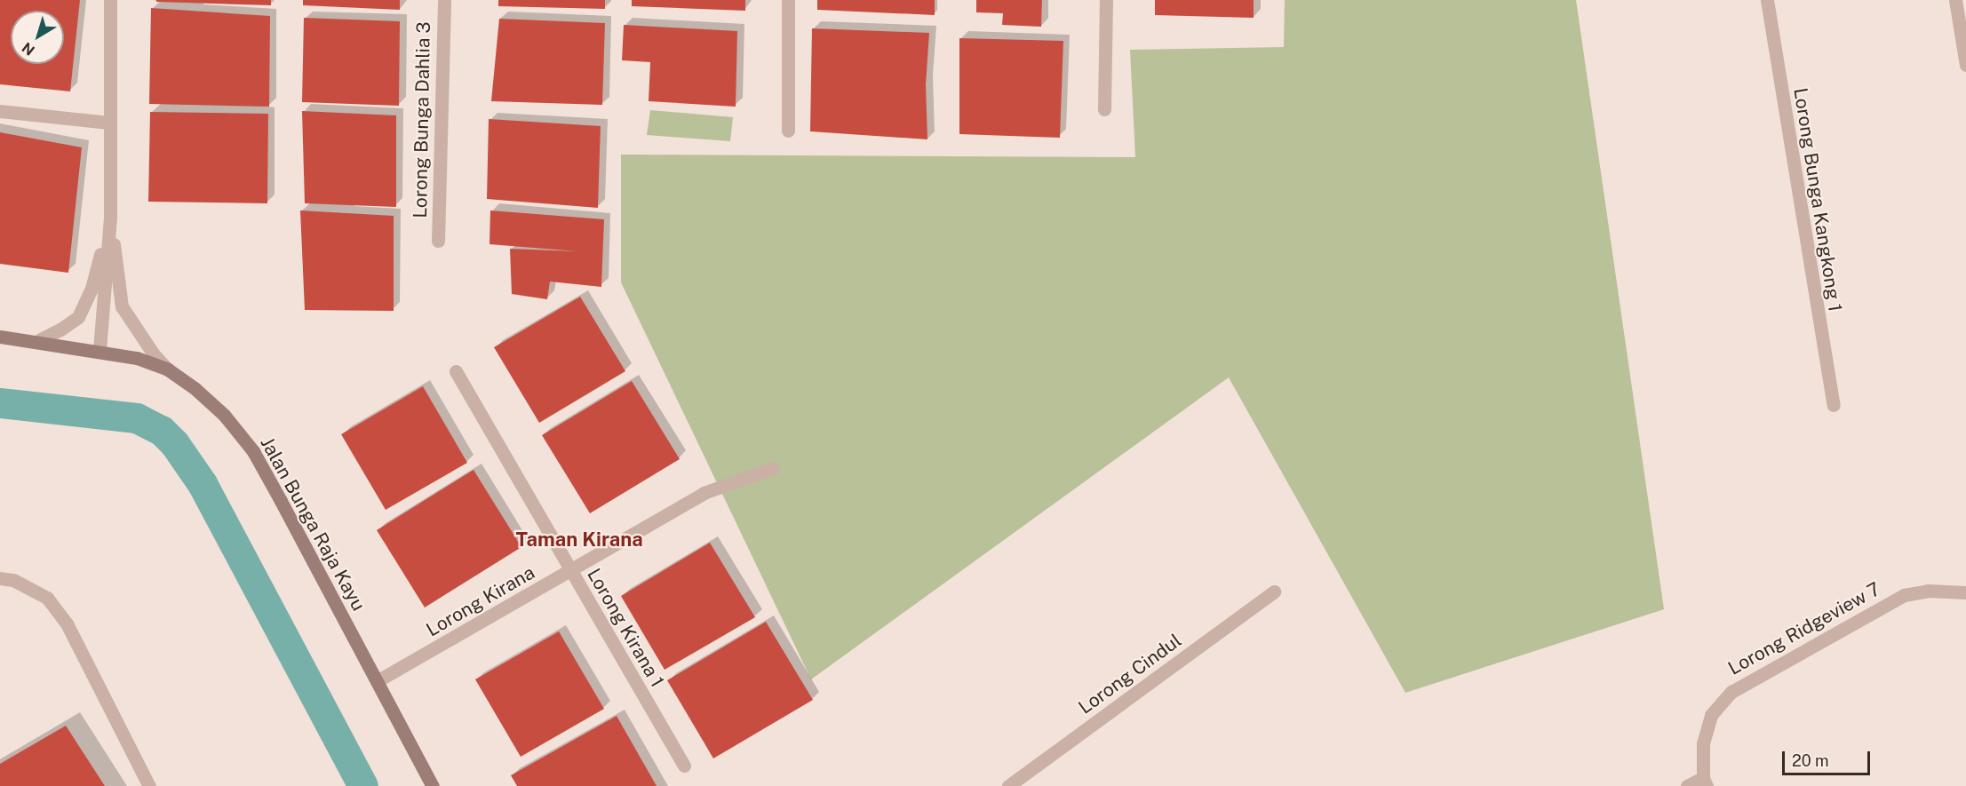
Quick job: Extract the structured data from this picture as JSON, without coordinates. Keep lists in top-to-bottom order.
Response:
{
  "streets": {
    "street": [
      "Lorong Bunga Dahlia 3",
      "Lorong Bunga Kangkong 1",
      "Jalan Bunga Raja Kayu",
      "Lorong Kirana",
      "Lorong Kirana 1",
      "Lorong Ridgeview 7",
      "Lorong Cindul"
    ]
  },
  "crossings": [
    ["Jalan Bunga Raja Kayu", "Lorong Kirana"],
    ["Lorong Kirana", "Lorong Kirana 1"]
  ],
  "districts": ["Taman Kirana"],
  "scale_bar": "20 m",
  "north": "bottom left"
}
